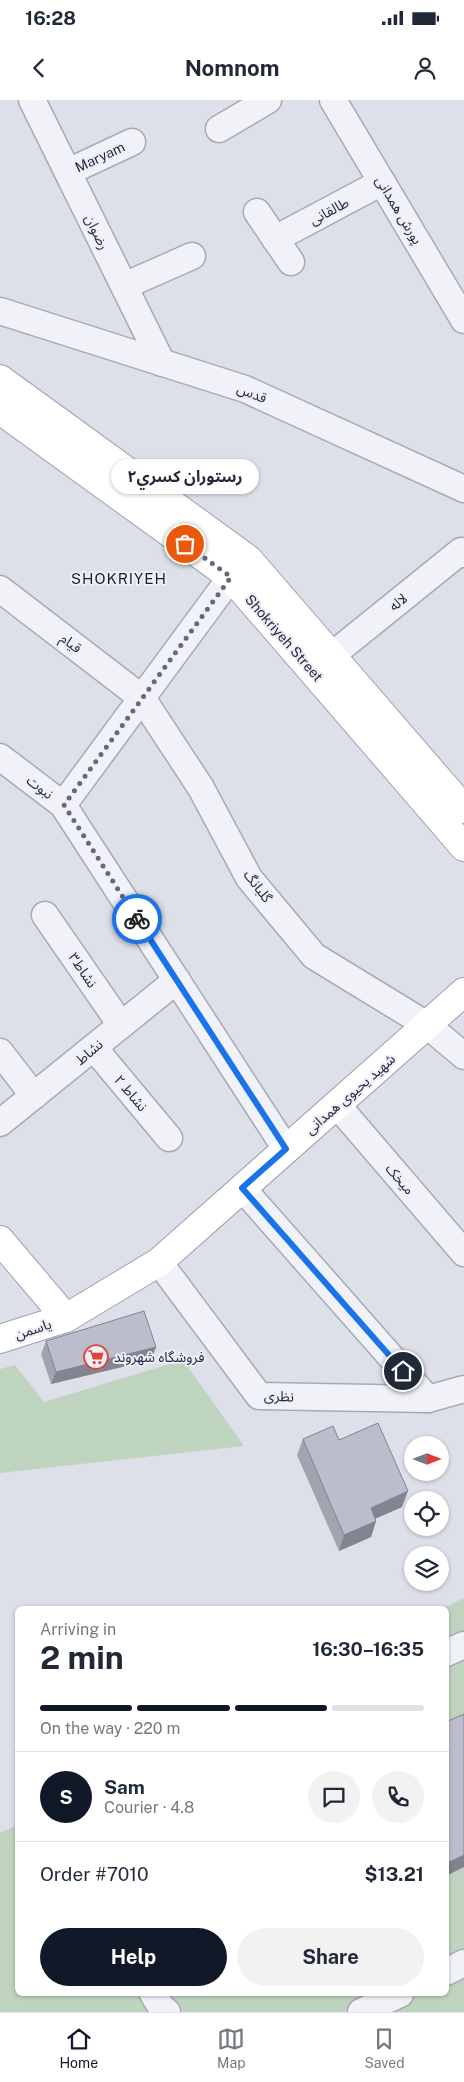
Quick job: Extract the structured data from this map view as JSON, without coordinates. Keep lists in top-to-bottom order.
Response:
{
  "streets": {
    "main road": ["Shokriyeh Street", "شهید یحیوی همدانی", "یاسمن"],
    "street": [
      "Maryam",
      "پورش همدانی",
      "طالقانی",
      "رضوان",
      "قدس",
      "لاله",
      "قیام",
      "نبوت",
      "گلبانگ",
      "نشاط۳",
      "نشاط",
      "نشاط ۲",
      "میخک",
      "نظری"
    ]
  },
  "crossings": [
    ["Maryam", "رضوان"],
    ["پورش همدانی", "طالقانی"],
    ["رضوان", "قدس"],
    ["لاله", "Shokriyeh Street"],
    ["قیام", "گلبانگ"],
    ["نبوت", "نشاط"],
    ["نبوت", "شهید یحیوی همدانی"],
    ["گلبانگ", "شهید یحیوی همدانی"],
    ["نشاط۳", "نشاط"],
    ["نشاط", "نشاط ۲"],
    ["شهید یحیوی همدانی", "میخک"],
    ["شهید یحیوی همدانی", "یاسمن"],
    ["شهید یحیوی همدانی", "نظری"]
  ],
  "districts": ["SHOKRIYEH"],
  "places": {
    "other": ["رستوران کسري٢"],
    "supermarket": ["فروشگاه شهروند"]
  },
  "north": "right",
  "page": {
    "status": "16:28",
    "header": "Nomnom",
    "bubble": "رستوران کسري٢",
    "heading": ["2 min", "Arriving in", "16:30–16:35"],
    "panel": [
      "Sam",
      "Courier · 4.8",
      "Order #7010",
      "$13.21"
    ],
    "bar": "On the way · 220 m",
    "round": "S",
    "buttons": ["Help", "Share"],
    "tabs": ["Home", "Map", "Saved"]
  }
}
